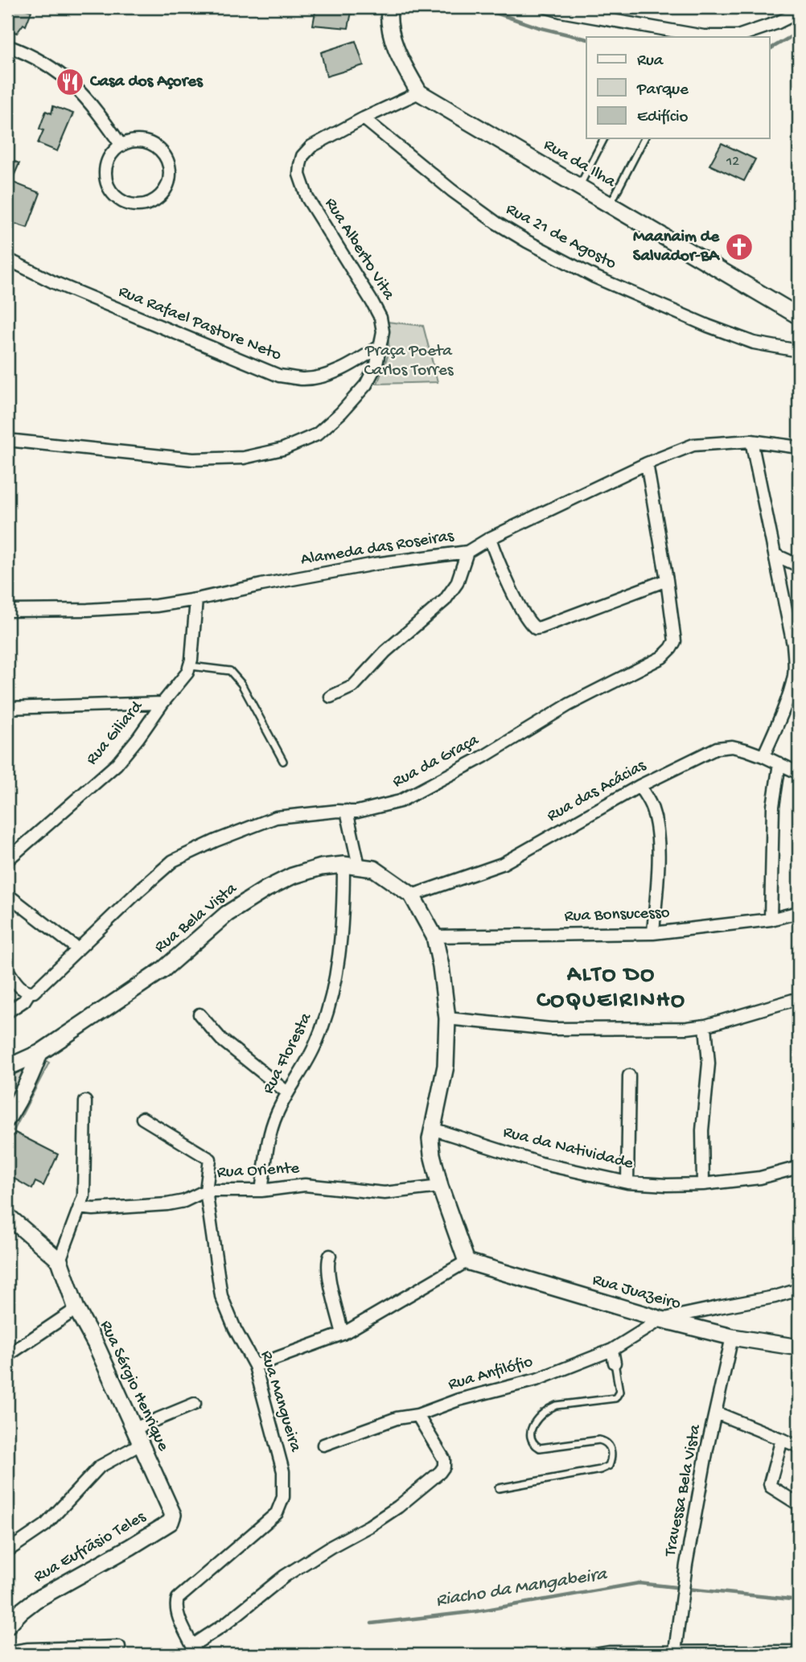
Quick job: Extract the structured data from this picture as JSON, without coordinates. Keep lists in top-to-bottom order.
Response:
{
  "streets": {
    "main road": [
      "Rua da Ilha",
      "Rua Bela Vista",
      "Rua Juazeiro",
      "Rua Sérgio Henrique",
      "Rua Eufrãsio Teles"
    ],
    "street": [
      "Rua 21 de Agosto",
      "Rua Alberto Vita",
      "Rua Rafael Pastore Neto",
      "Alameda das Roseiras",
      "Rua Giliard",
      "Rua da Graça",
      "Rua das Acácias",
      "Rua Bonsucesso",
      "Rua Floresta",
      "Rua da Natividade",
      "Rua Oriente",
      "Rua Anfilófio",
      "Rua Mangueira",
      "Travessa Bela Vista"
    ]
  },
  "crossings": [
    ["Rua da Ilha", "Rua Alberto Vita"],
    ["Rua 21 de Agosto", "Rua Alberto Vita"],
    ["Rua Alberto Vita", "Rua Rafael Pastore Neto"],
    ["Alameda das Roseiras", "Rua da Graça"],
    ["Rua da Graça", "Rua Floresta"],
    ["Rua das Acácias", "Rua Bela Vista"],
    ["Rua Bonsucesso", "Rua Bela Vista"],
    ["Rua Bela Vista", "Rua Floresta"],
    ["Rua Bela Vista", "Rua da Natividade"],
    ["Rua Bela Vista", "Rua Oriente"],
    ["Rua Bela Vista", "Rua Juazeiro"],
    ["Rua Floresta", "Rua Oriente"],
    ["Rua Oriente", "Rua Mangueira"],
    ["Rua Juazeiro", "Rua Anfilófio"],
    ["Rua Juazeiro", "Travessa Bela Vista"],
    ["Rua Sérgio Henrique", "Rua Eufrãsio Teles"]
  ],
  "districts": ["ALTO DO COQUEIRINHO"],
  "water": ["Riacho da Mangabeira"],
  "parks": ["Praça Poeta Carlos Torres"],
  "places": {
    "restaurant": ["Casa dos Açores"],
    "church": ["Maanaim de Salvador-BA"]
  },
  "house_numbers": ["12"],
  "legend": ["Rua", "Parque", "Edifício"]
}
